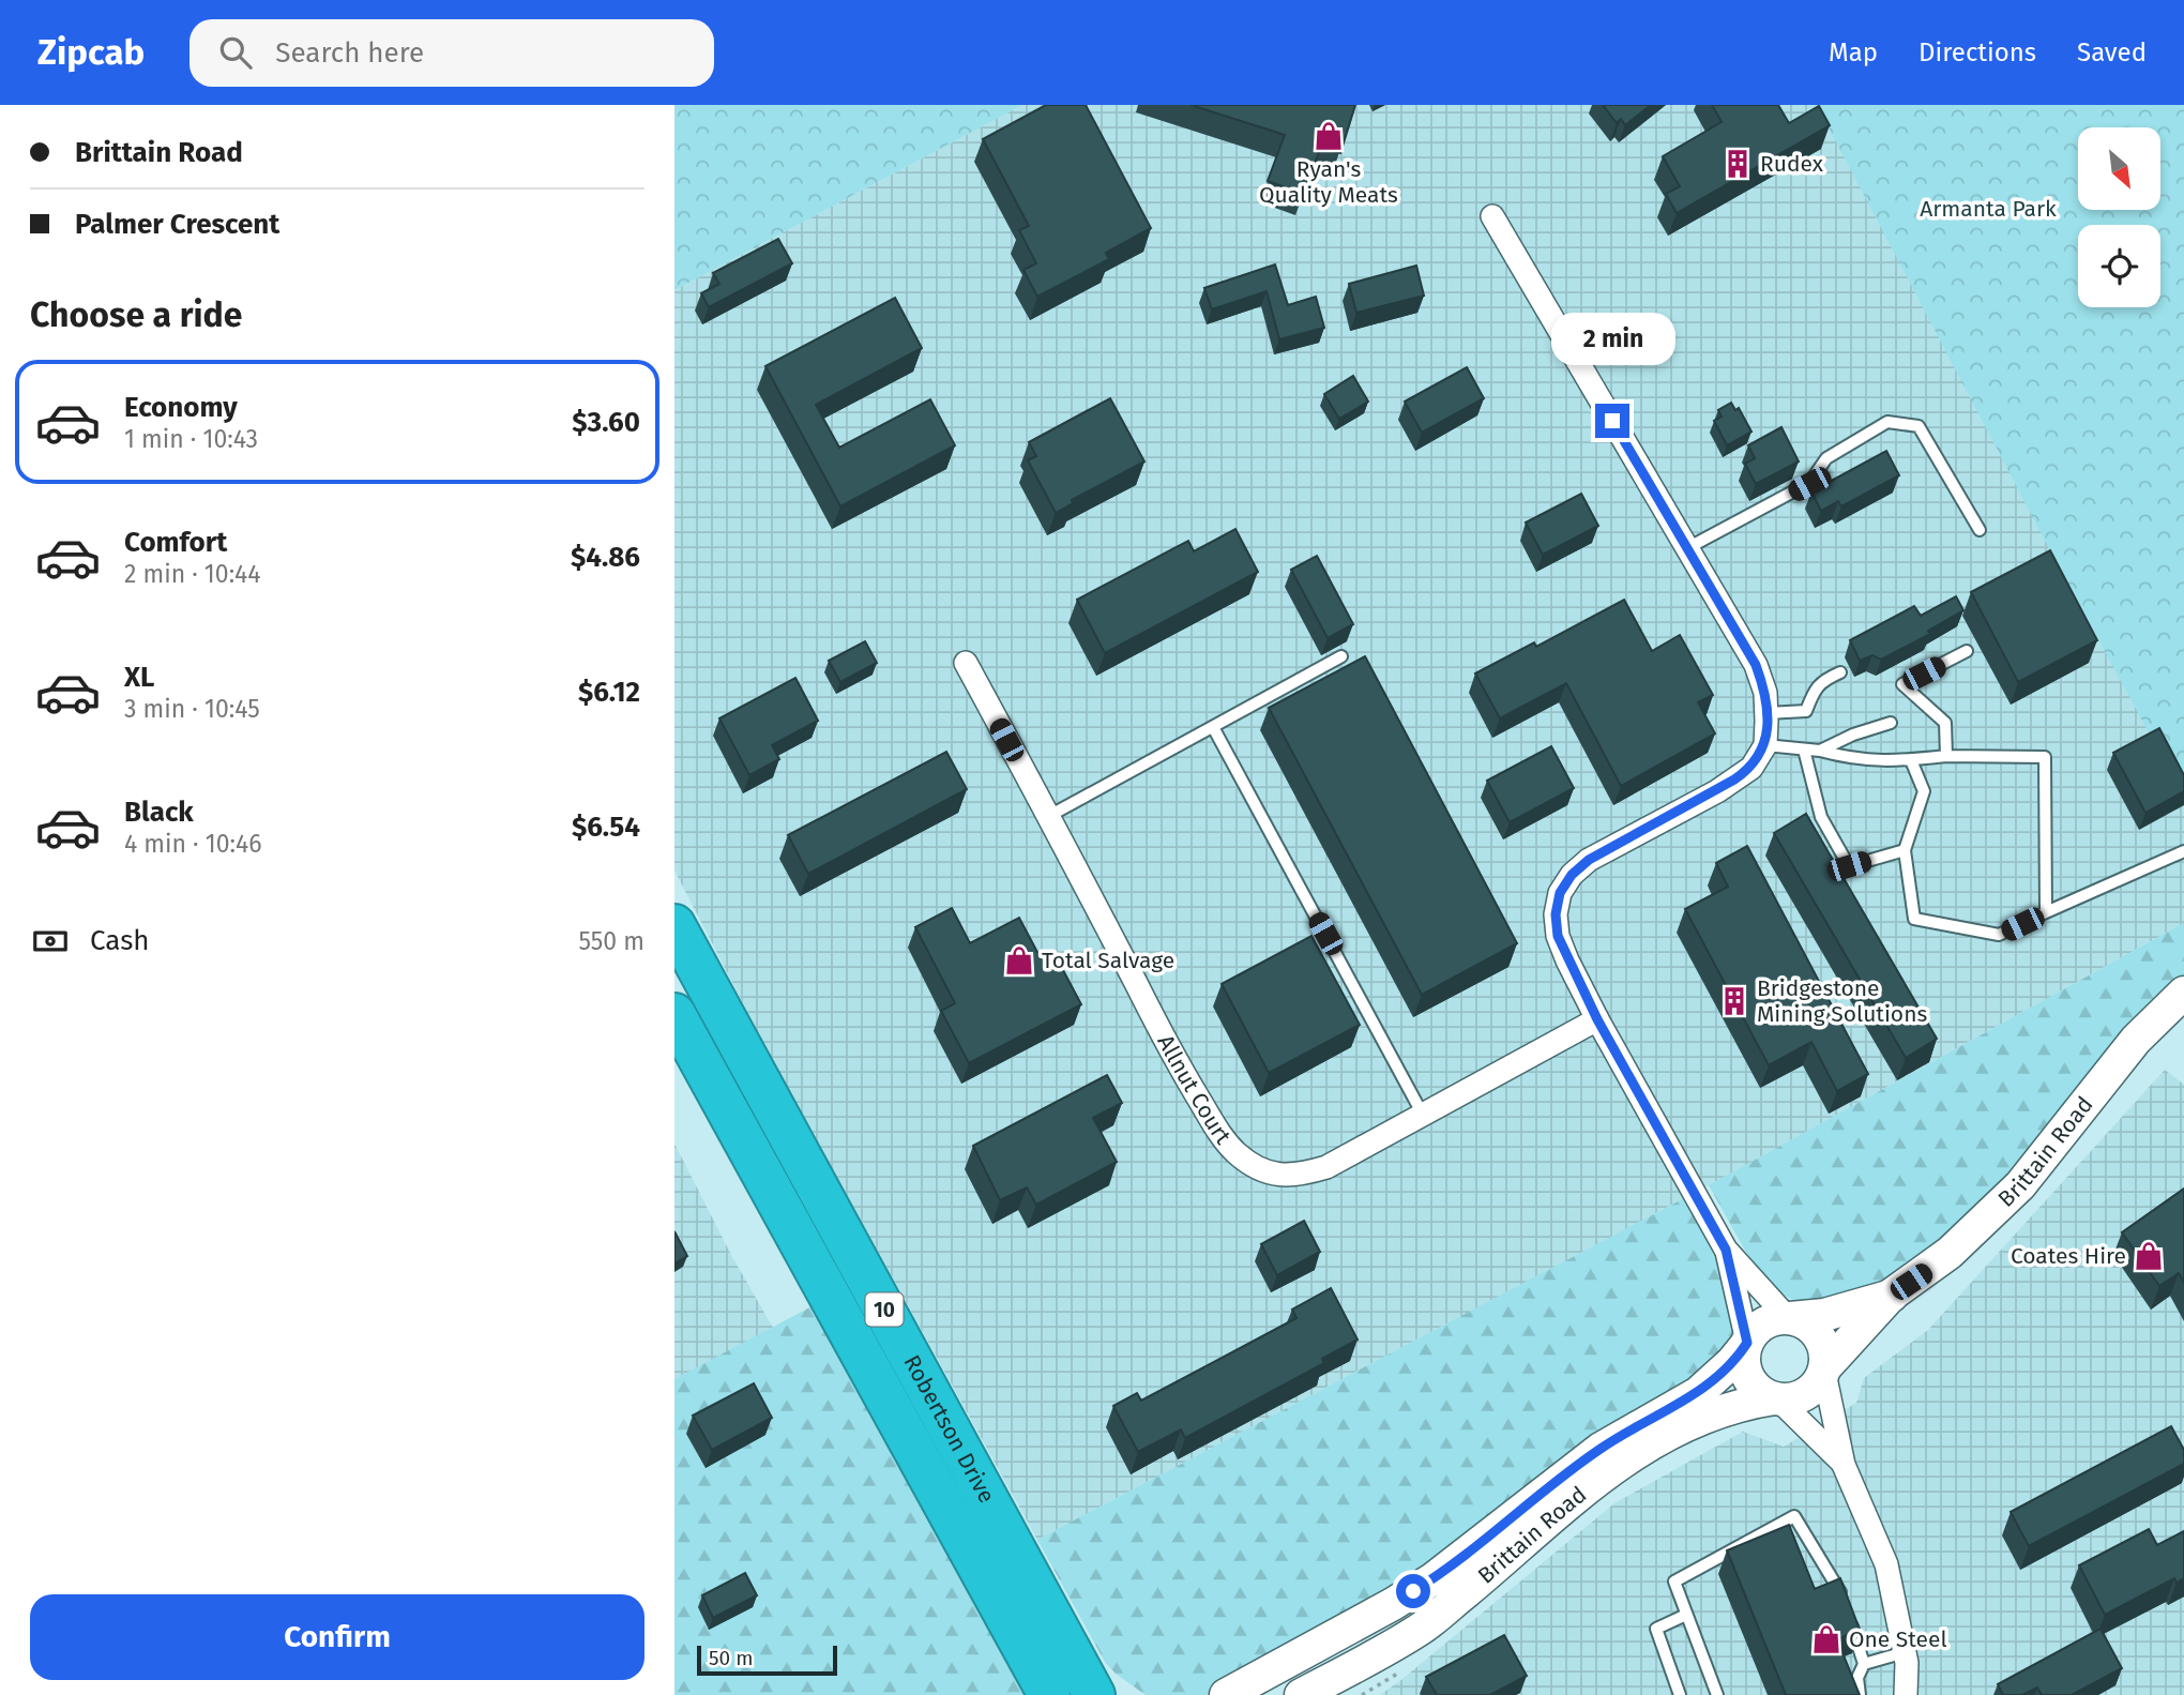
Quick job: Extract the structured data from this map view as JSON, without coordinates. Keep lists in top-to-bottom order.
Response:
{
  "streets": {
    "highway": ["10", "Robertson Drive"],
    "main road": ["Brittain Road"],
    "street": ["Allnut Court"]
  },
  "parks": ["Armanta Park"],
  "places": {
    "shop": [
      "Ryan's Quality Meats",
      "Total Salvage",
      "Coates Hire",
      "One Steel"
    ],
    "building": ["Rudex", "Bridgestone Mining Solutions"]
  },
  "scale_bar": "50 m",
  "north": "bottom right",
  "page": {
    "header": "Zipcab",
    "search": "Search here",
    "nav": ["Map", "Directions", "Saved"],
    "banner": ["Brittain Road", "Palmer Crescent"],
    "heading": "Choose a ride",
    "bubble": "2 min",
    "list": [
      {
        "name": "Economy",
        "note": "1 min · 10:43",
        "value": "$3.60"
      },
      {
        "name": "Comfort",
        "note": "2 min · 10:44",
        "value": "$4.86"
      },
      {
        "name": "XL",
        "note": "3 min · 10:45",
        "value": "$6.12"
      },
      {
        "name": "Black",
        "note": "4 min · 10:46",
        "value": "$6.54"
      }
    ],
    "pay": ["Cash", "550 m"],
    "buttons": "Confirm",
    "scale": "50 m"
  }
}
